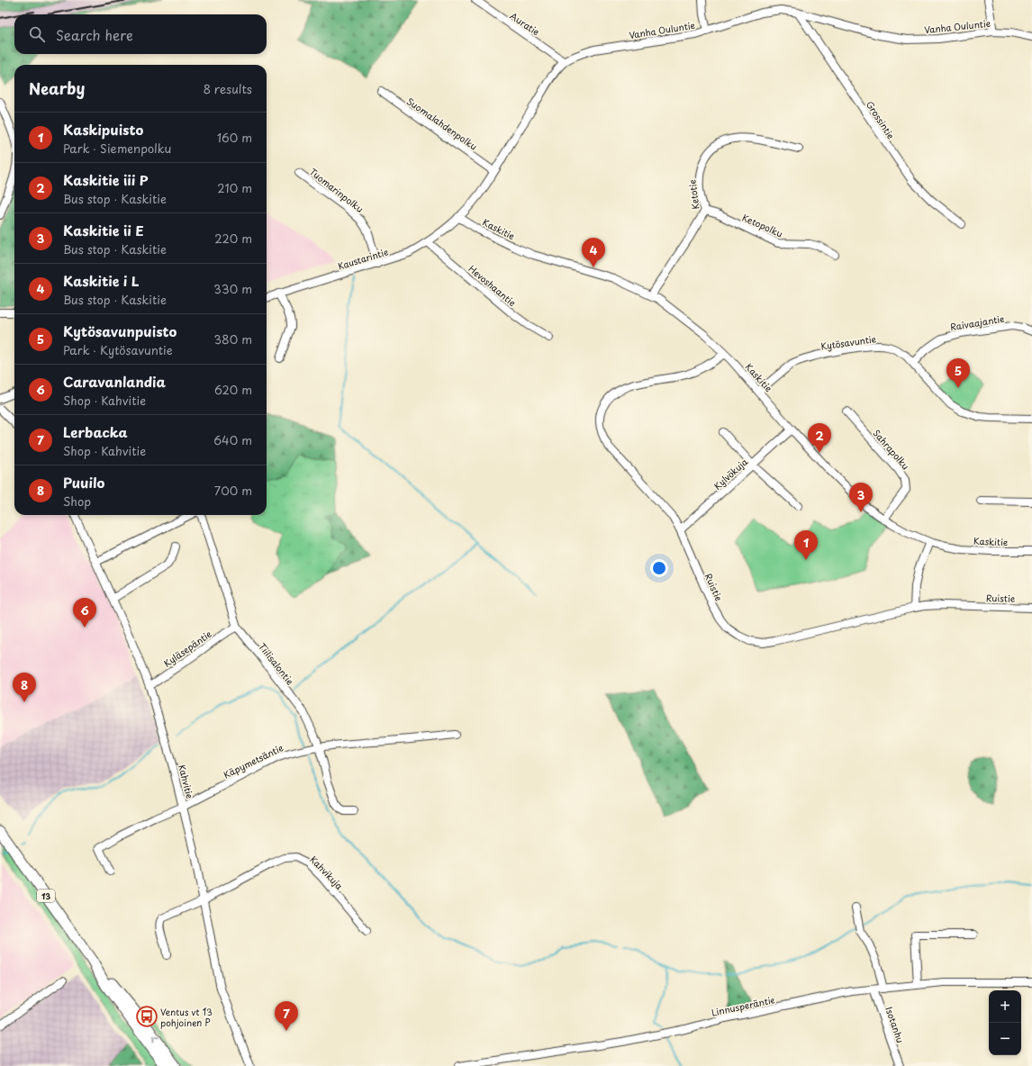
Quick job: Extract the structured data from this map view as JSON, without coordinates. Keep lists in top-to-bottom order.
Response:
{
  "streets": {
    "highway": ["13"],
    "street": [
      "Auratie",
      "Vanha Ouluntie",
      "Grossintie",
      "Suomalahdenpolku",
      "Tuomarinpolku",
      "Ketotie",
      "Ketopolku",
      "Kaskitie",
      "Kaustarintie",
      "Hevoshaantie",
      "Raivaajantie",
      "Kytösavuntie",
      "Sahrapolku",
      "Kylvökuja",
      "Ruistie",
      "Kyläsepäntie",
      "Tiilisalontie",
      "Käpymetsäntie",
      "Kahvitie",
      "Kahvikuja",
      "Linnusperäntie",
      "Isotanhu"
    ]
  },
  "crossings": [
    ["Auratie", "Vanha Ouluntie"],
    ["Vanha Ouluntie", "Grossintie"],
    ["Vanha Ouluntie", "Suomalahdenpolku"],
    ["Vanha Ouluntie", "Kaskitie"],
    ["Vanha Ouluntie", "Kaustarintie"],
    ["Tuomarinpolku", "Kaustarintie"],
    ["Ketotie", "Ketopolku"],
    ["Ketotie", "Kaskitie"],
    ["Kaskitie", "Kaustarintie"],
    ["Kaskitie", "Kytösavuntie"],
    ["Kaskitie", "Sahrapolku"],
    ["Kaskitie", "Kylvökuja"],
    ["Kaskitie", "Ruistie"],
    ["Kaustarintie", "Hevoshaantie"],
    ["Raivaajantie", "Kytösavuntie"],
    ["Kylvökuja", "Ruistie"],
    ["Kyläsepäntie", "Tiilisalontie"],
    ["Kyläsepäntie", "Kahvitie"],
    ["Tiilisalontie", "Käpymetsäntie"],
    ["Käpymetsäntie", "Kahvitie"],
    ["Kahvitie", "Kahvikuja"],
    ["Linnusperäntie", "Isotanhu"]
  ],
  "places": {
    "bus stop": ["Ventus vt 13 pohjoinen P"]
  },
  "page": {
    "search": "Search here",
    "heading": ["Nearby", "8 results"],
    "list": [
      {
        "mark": "1",
        "name": "Kaskipuisto",
        "note": "Park · Siemenpolku",
        "value": "160 m"
      },
      {
        "mark": "2",
        "name": "Kaskitie iii P",
        "note": "Bus stop · Kaskitie",
        "value": "210 m"
      },
      {
        "mark": "3",
        "name": "Kaskitie ii E",
        "note": "Bus stop · Kaskitie",
        "value": "220 m"
      },
      {
        "mark": "4",
        "name": "Kaskitie i L",
        "note": "Bus stop · Kaskitie",
        "value": "330 m"
      },
      {
        "mark": "5",
        "name": "Kytösavunpuisto",
        "note": "Park · Kytösavuntie",
        "value": "380 m"
      },
      {
        "mark": "6",
        "name": "Caravanlandia",
        "note": "Shop · Kahvitie",
        "value": "620 m"
      },
      {
        "mark": "7",
        "name": "Lerbacka",
        "note": "Shop · Kahvitie",
        "value": "640 m"
      },
      {
        "mark": "8",
        "name": "Puuilo",
        "note": "Shop",
        "value": "700 m"
      }
    ],
    "pins": [
      "4",
      "5",
      "2",
      "3",
      "1",
      "6",
      "8",
      "7"
    ],
    "map_buttons": ["+", "−"]
  }
}
